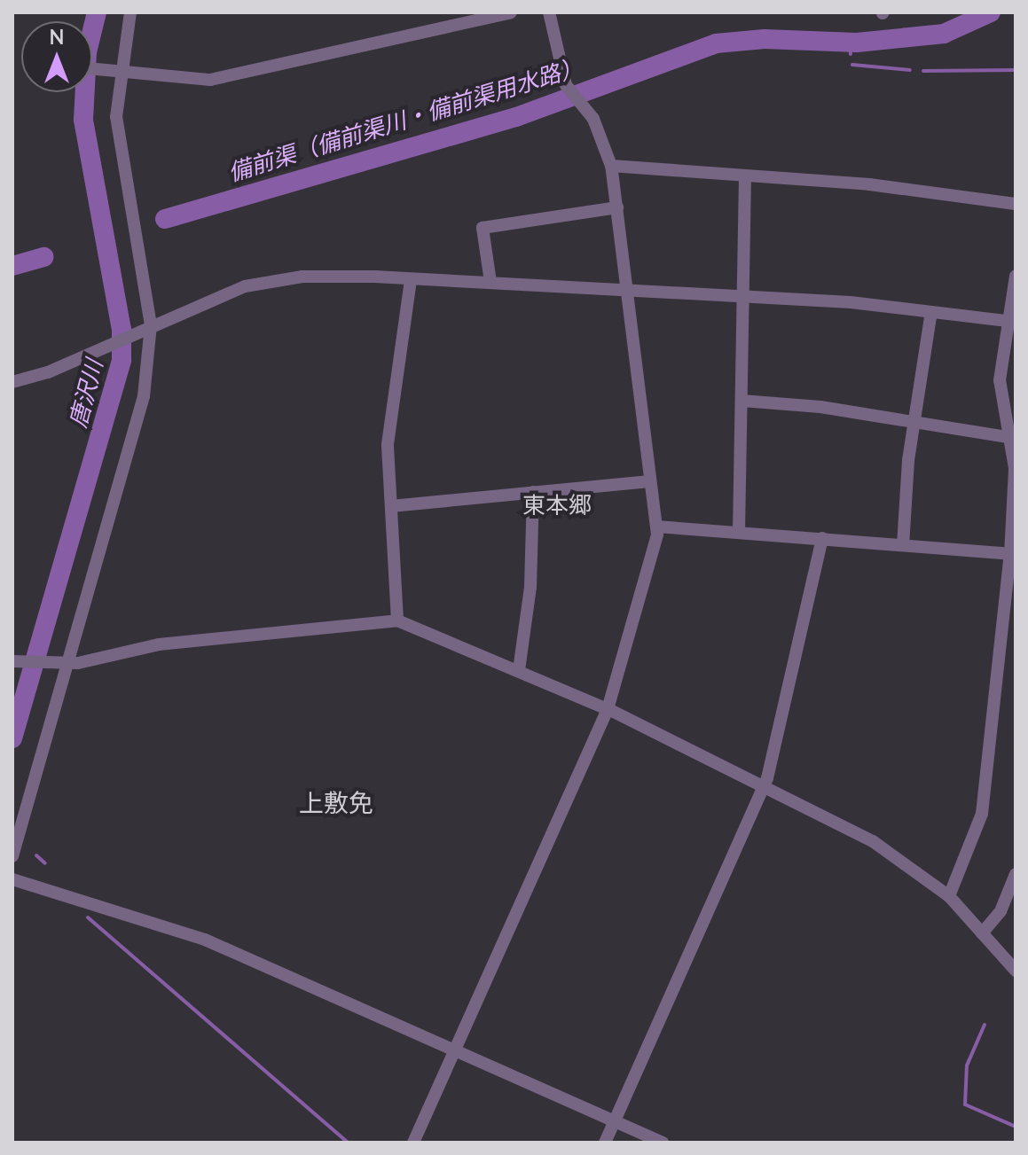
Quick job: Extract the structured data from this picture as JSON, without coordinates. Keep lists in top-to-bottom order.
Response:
{
  "districts": ["東本郷", "上敷免"],
  "water": ["備前渠（備前渠川・備前渠用水路）", "唐沢川"],
  "north": "top"
}
